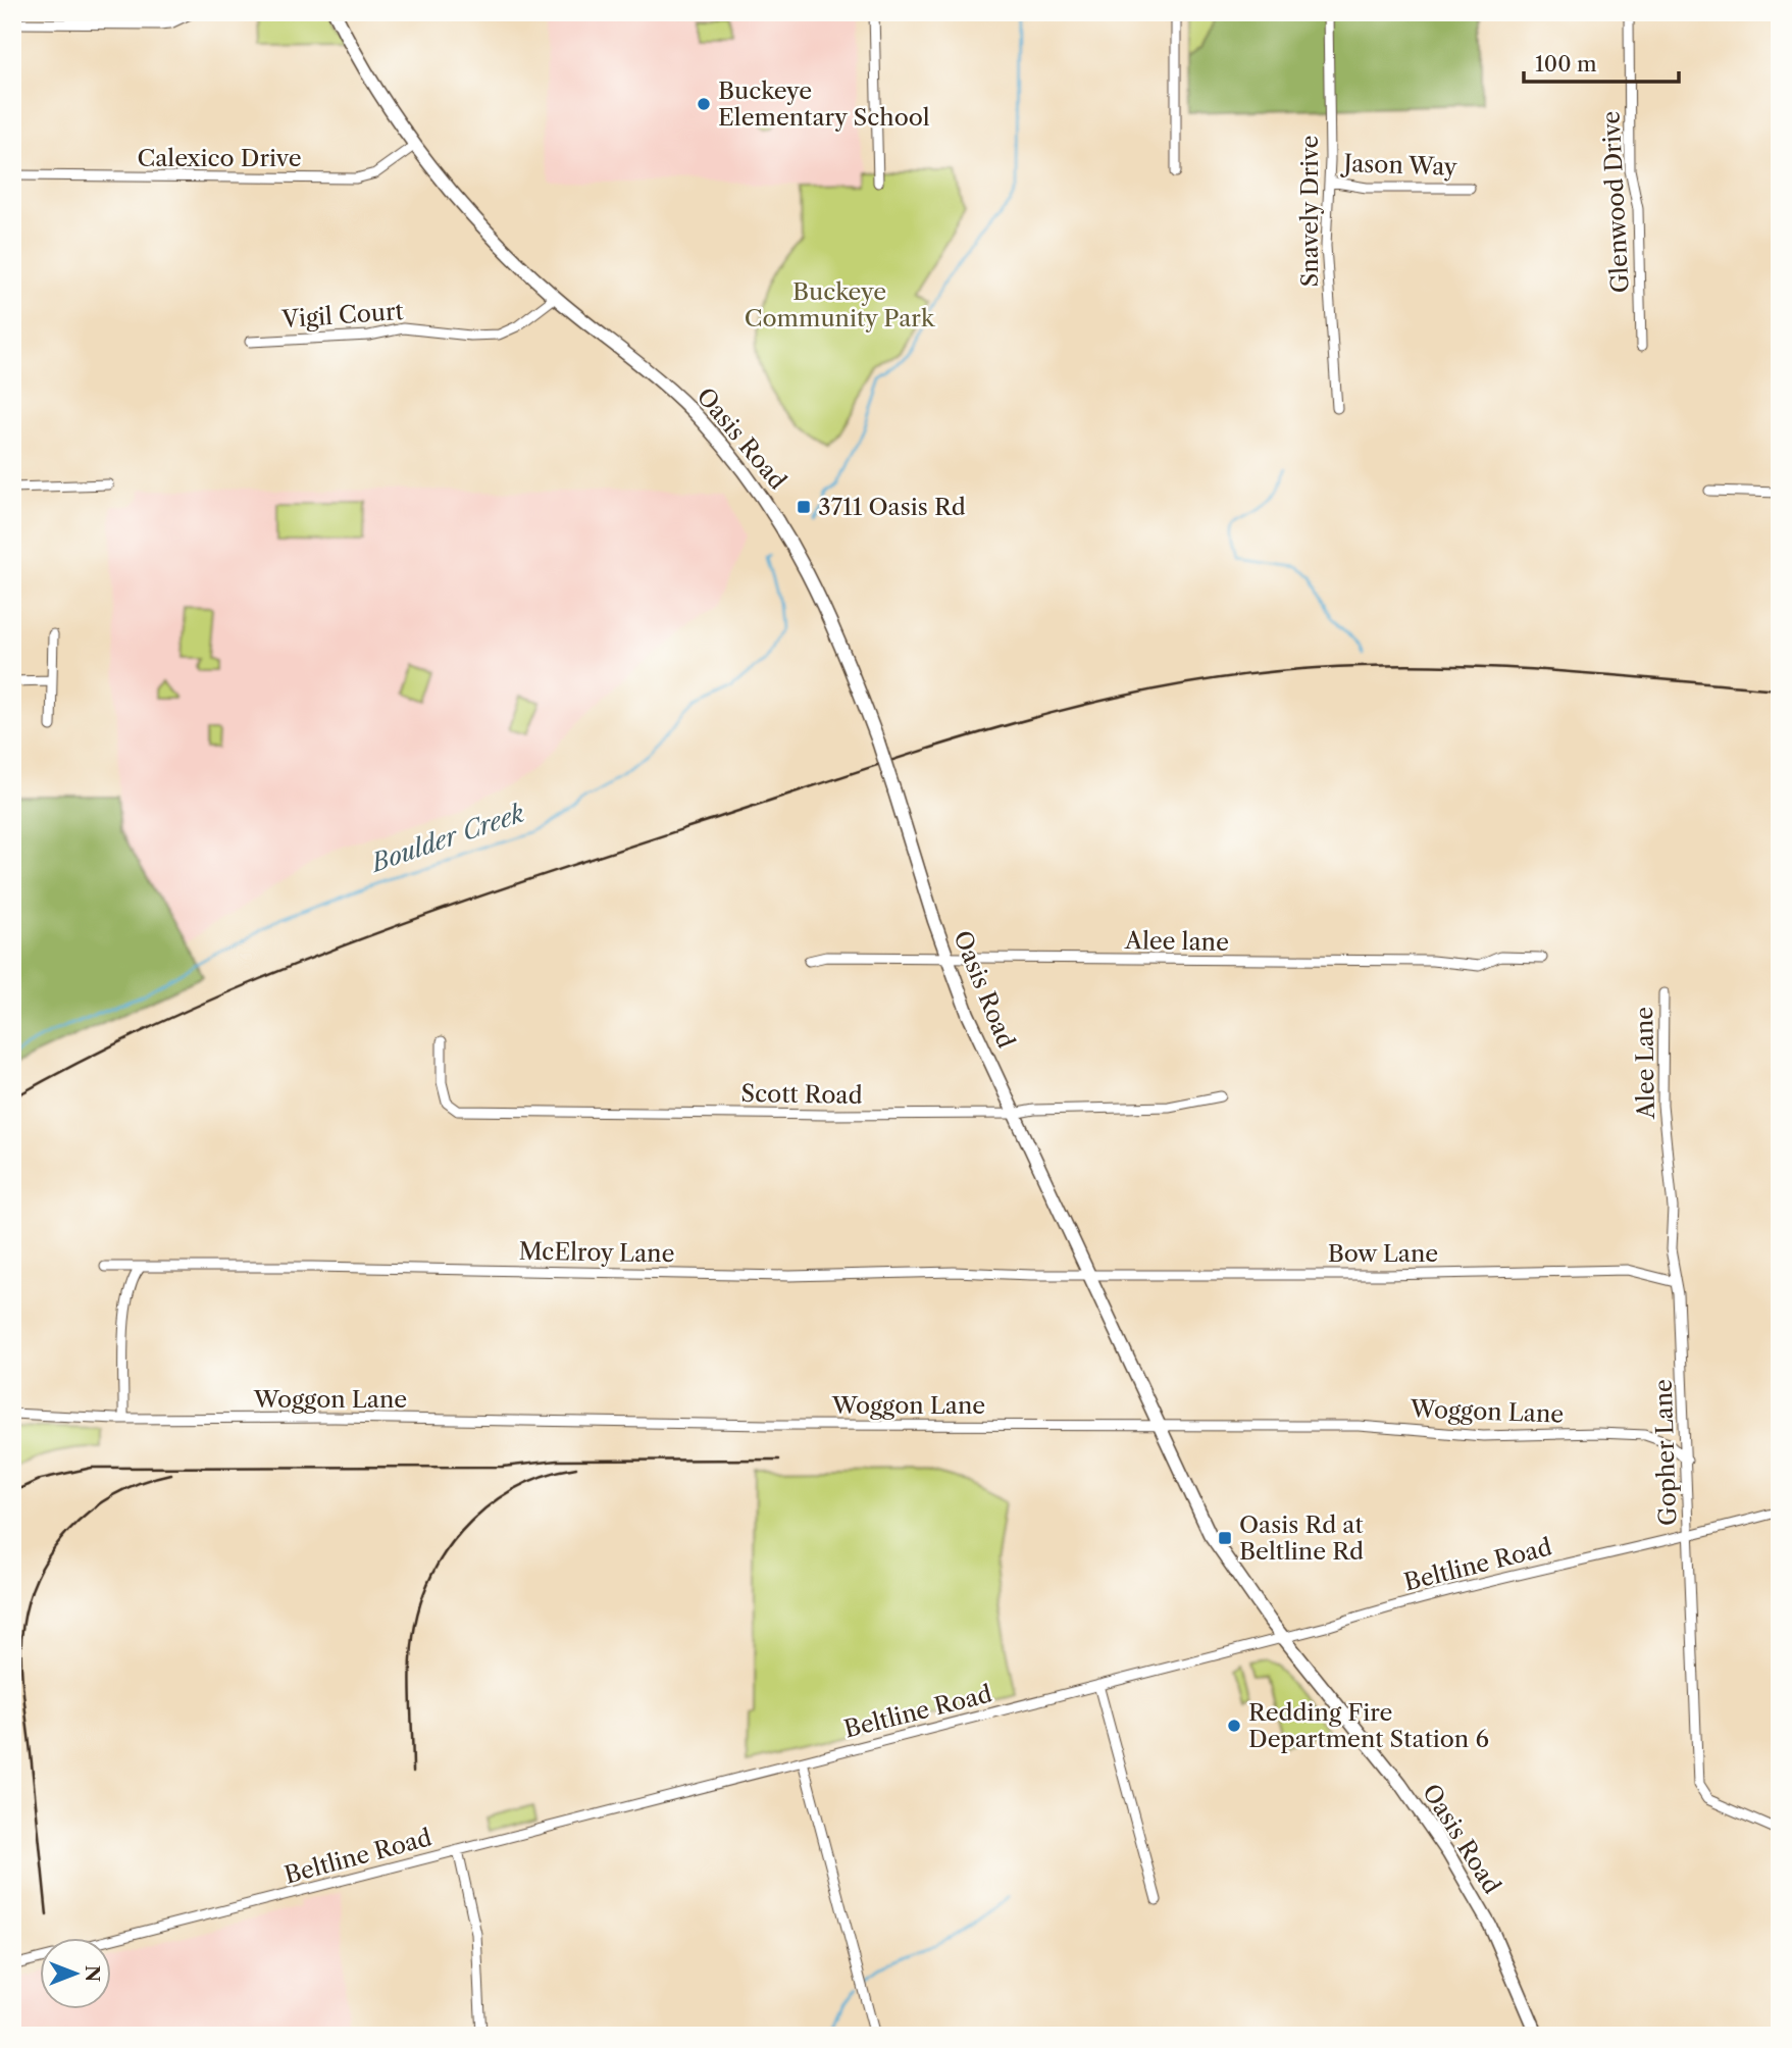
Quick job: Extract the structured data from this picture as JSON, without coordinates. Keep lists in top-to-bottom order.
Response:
{
  "streets": {
    "main road": ["Oasis Road"],
    "street": [
      "Calexico Drive",
      "Jason Way",
      "Glenwood Drive",
      "Snavely Drive",
      "Vigil Court",
      "Alee lane",
      "Alee Lane",
      "Scott Road",
      "McElroy Lane",
      "Bow Lane",
      "Woggon Lane",
      "Gopher Lane",
      "Beltline Road"
    ]
  },
  "crossings": [
    ["Calexico Drive", "Oasis Road"],
    ["Jason Way", "Snavely Drive"],
    ["Vigil Court", "Oasis Road"],
    ["Oasis Road", "Alee lane"],
    ["Oasis Road", "Scott Road"],
    ["Oasis Road", "McElroy Lane"],
    ["Oasis Road", "Bow Lane"],
    ["Oasis Road", "Woggon Lane"],
    ["Oasis Road", "Beltline Road"],
    ["Alee Lane", "Gopher Lane"],
    ["McElroy Lane", "Bow Lane"],
    ["Bow Lane", "Gopher Lane"],
    ["Woggon Lane", "Gopher Lane"],
    ["Gopher Lane", "Beltline Road"]
  ],
  "water": ["Boulder Creek"],
  "parks": ["Buckeye Community Park"],
  "places": {
    "other": ["Buckeye Elementary School", "Redding Fire Department Station 6"],
    "transit": ["3711 Oasis Rd", "Oasis Rd at Beltline Rd"]
  },
  "scale_bar": "100 m",
  "north": "right"
}
